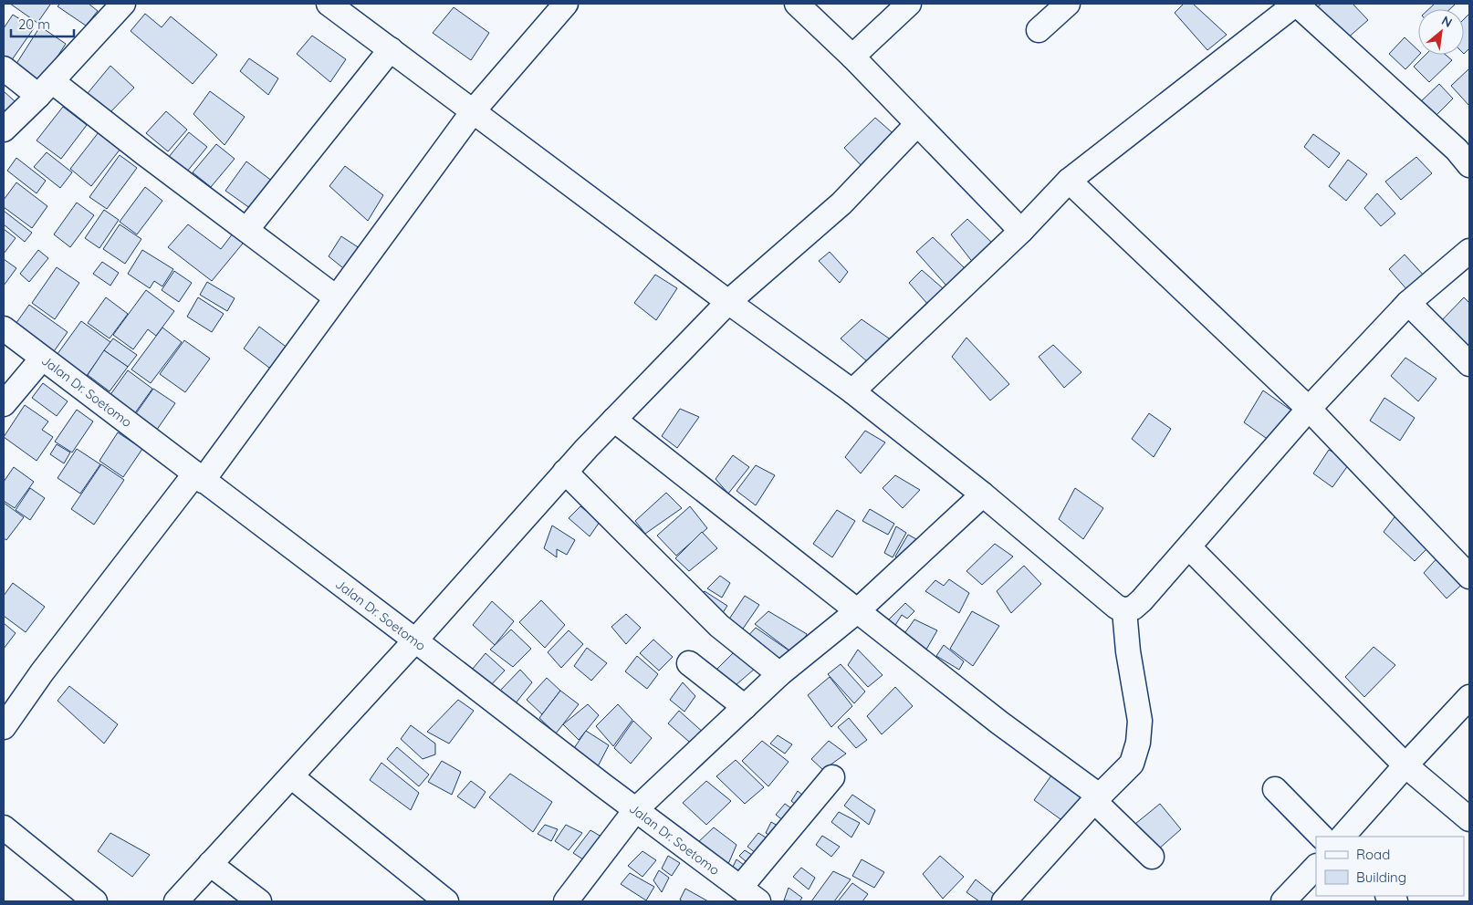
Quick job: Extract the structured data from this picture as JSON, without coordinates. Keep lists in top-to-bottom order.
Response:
{
  "streets": {
    "street": ["Jalan Dr. Soetomo"]
  },
  "legend": ["Road", "Building"],
  "scale_bar": "20 m",
  "north": "top right"
}
